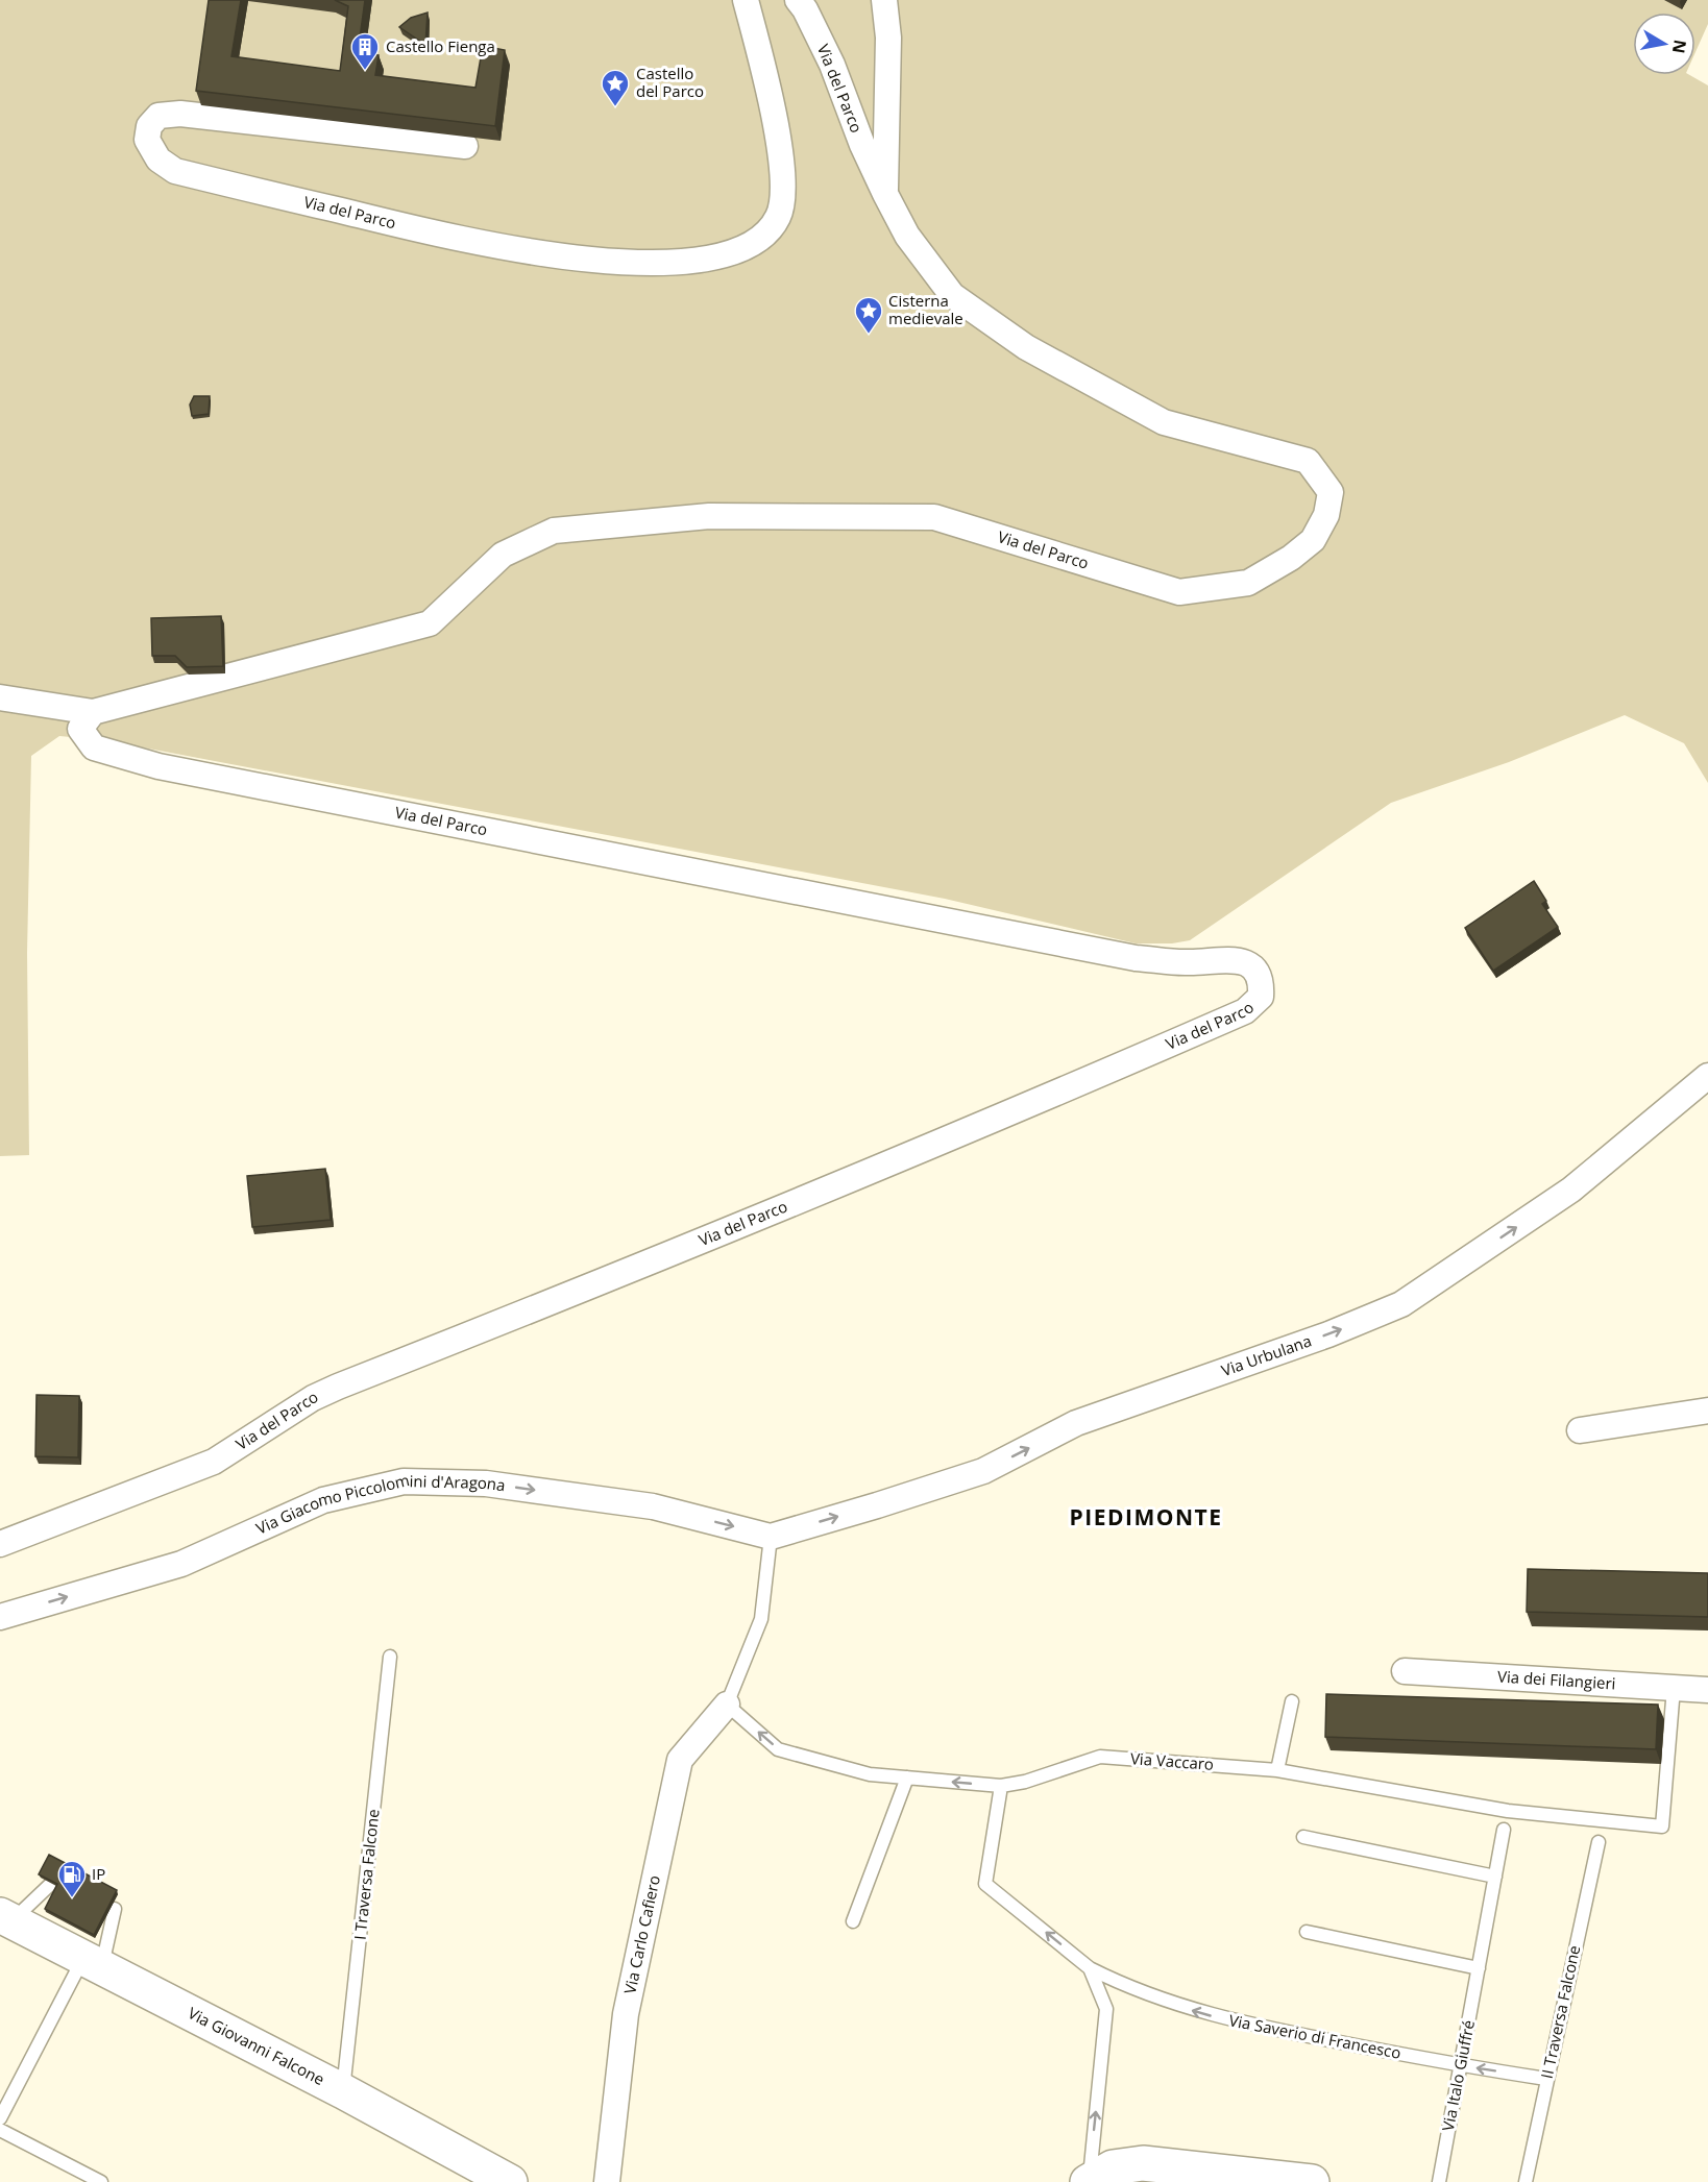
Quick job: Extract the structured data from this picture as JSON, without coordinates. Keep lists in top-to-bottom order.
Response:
{
  "streets": {
    "main road": ["Via Giovanni Falcone"],
    "street": [
      "Via del Parco",
      "Via Urbulana",
      "Via Giacomo Piccolomini d'Aragona",
      "Via dei Filangieri",
      "Via Carlo Cafiero"
    ],
    "lane": [
      "Via Vaccaro",
      "I Traversa Falcone",
      "II Traversa Falcone",
      "Via Saverio di Francesco",
      "Via Italo Giuffré"
    ]
  },
  "crossings": [
    ["Via Urbulana", "Via Giacomo Piccolomini d'Aragona"],
    ["Via dei Filangieri", "Via Vaccaro"],
    ["Via Vaccaro", "Via Carlo Cafiero"],
    ["Via Vaccaro", "Via Saverio di Francesco"],
    ["I Traversa Falcone", "Via Giovanni Falcone"],
    ["II Traversa Falcone", "Via Saverio di Francesco"],
    ["Via Saverio di Francesco", "Via Italo Giuffré"]
  ],
  "one_way": ["Via Urbulana", "Via Giacomo Piccolomini d'Aragona", "Via Saverio di Francesco"],
  "districts": ["PIEDIMONTE"],
  "places": {
    "building": ["Castello Fienga"],
    "place": ["Castello del Parco", "Cisterna medievale"],
    "fuel station": ["IP"]
  },
  "north": "right"
}
